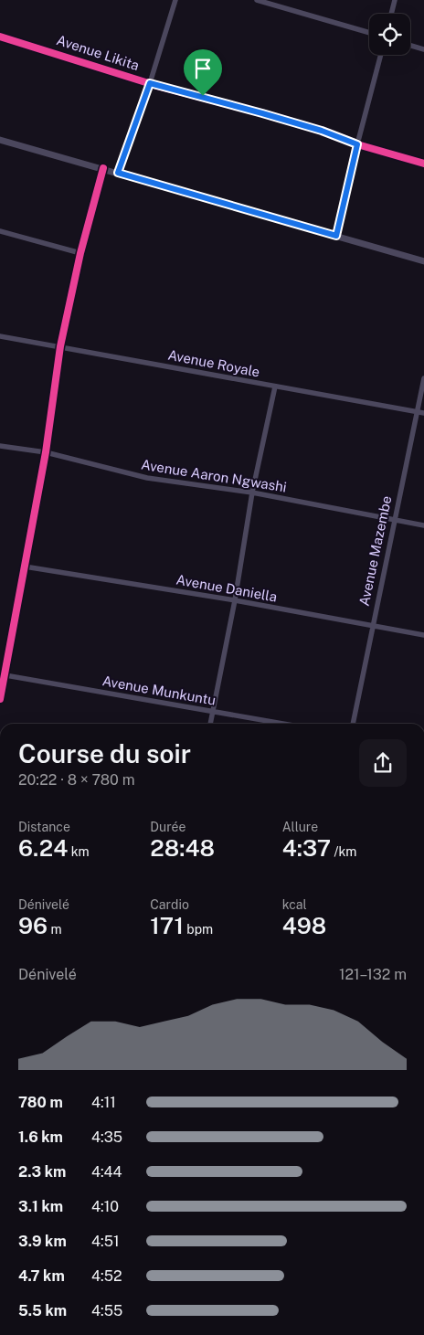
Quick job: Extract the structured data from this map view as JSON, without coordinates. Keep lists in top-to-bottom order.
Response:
{
  "streets": {
    "street": [
      "Avenue Likita",
      "Avenue Royale",
      "Avenue Aaron Ngwashi",
      "Avenue Mazembe",
      "Avenue Daniella",
      "Avenue Munkuntu"
    ]
  },
  "crossings": [
    ["Avenue Royale", "Avenue Mazembe"],
    ["Avenue Aaron Ngwashi", "Avenue Mazembe"],
    ["Avenue Mazembe", "Avenue Daniella"]
  ],
  "page": {
    "heading": ["Course du soir", "20:22 · 8 × 780 m"],
    "stats": [
      ["Distance", "6.24 km"],
      ["Durée", "28:48"],
      ["Allure", "4:37 /km"],
      ["Dénivelé", "96 m"],
      ["Cardio", "171 bpm"],
      ["kcal", "498"]
    ],
    "chart": ["Dénivelé", "121–132 m"],
    "list": [
      {
        "name": "780 m",
        "note": "4:11"
      },
      {
        "name": "1.6 km",
        "note": "4:35"
      },
      {
        "name": "2.3 km",
        "note": "4:44"
      },
      {
        "name": "3.1 km",
        "note": "4:10"
      },
      {
        "name": "3.9 km",
        "note": "4:51"
      },
      {
        "name": "4.7 km",
        "note": "4:52"
      },
      {
        "name": "5.5 km",
        "note": "4:55"
      }
    ]
  }
}
